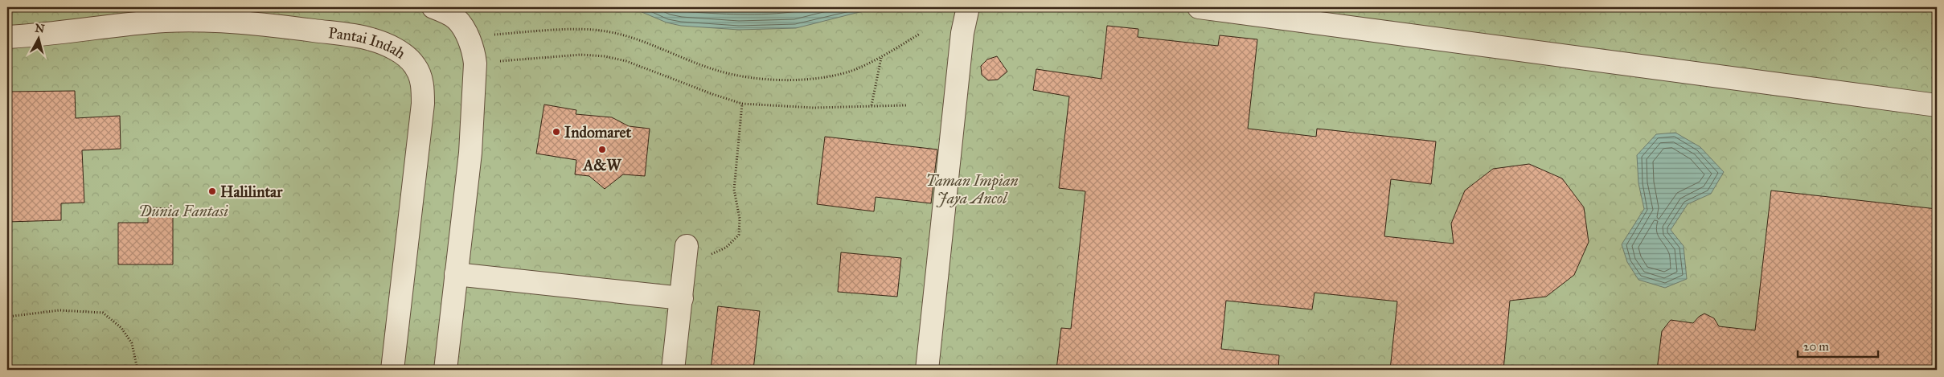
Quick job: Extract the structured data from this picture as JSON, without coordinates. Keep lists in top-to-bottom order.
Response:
{
  "streets": {
    "street": ["Pantai Indah"]
  },
  "parks": ["Taman Impian Jaya Ancol", "Dunia Fantasi"],
  "places": ["Indomaret", "A&W", "Halilintar"],
  "scale_bar": "20 m",
  "north": "top"
}
